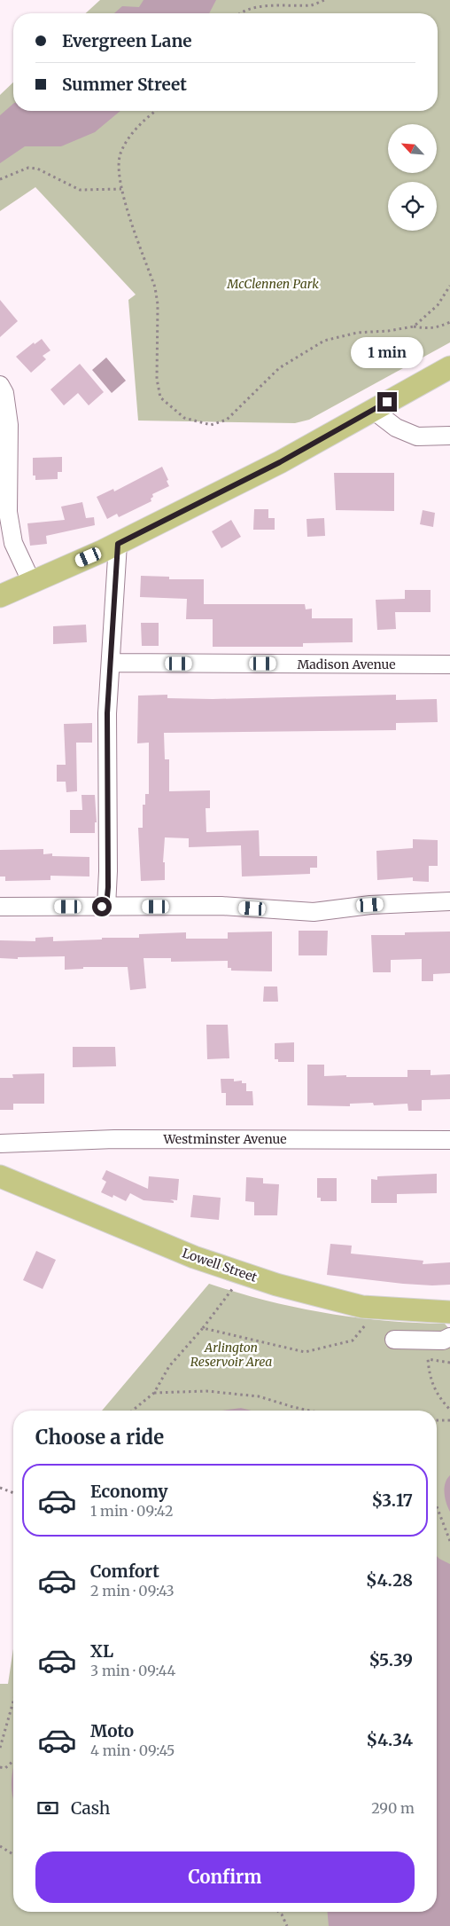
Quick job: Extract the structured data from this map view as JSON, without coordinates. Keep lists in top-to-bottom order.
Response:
{
  "streets": {
    "main road": ["Lowell Street"],
    "street": ["Madison Avenue", "Westminster Avenue"]
  },
  "parks": ["McClennen Park", "Arlington Reservoir Area"],
  "north": "top left",
  "page": {
    "banner": ["Evergreen Lane", "Summer Street"],
    "bubble": "1 min",
    "heading": "Choose a ride",
    "list": [
      {
        "name": "Economy",
        "note": "1 min · 09:42",
        "value": "$3.17"
      },
      {
        "name": "Comfort",
        "note": "2 min · 09:43",
        "value": "$4.28"
      },
      {
        "name": "XL",
        "note": "3 min · 09:44",
        "value": "$5.39"
      },
      {
        "name": "Moto",
        "note": "4 min · 09:45",
        "value": "$4.34"
      }
    ],
    "pay": ["Cash", "290 m"],
    "buttons": "Confirm"
  }
}
